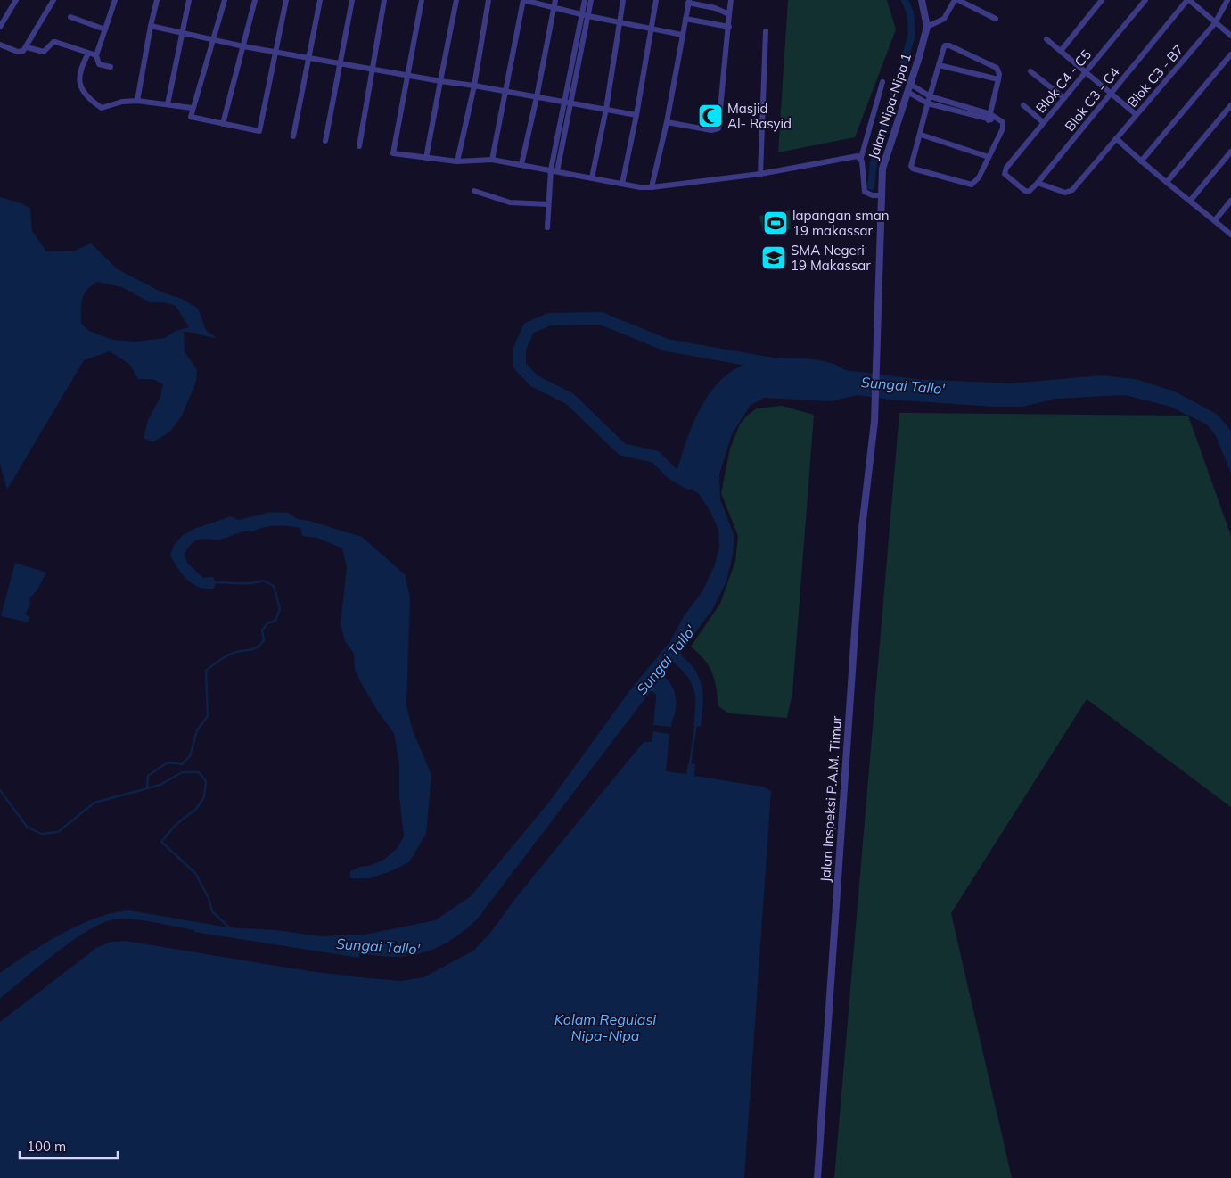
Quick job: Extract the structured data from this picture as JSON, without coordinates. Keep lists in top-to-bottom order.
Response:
{
  "streets": {
    "street": [
      "Blok C3 - B7",
      "Blok C4 - C5",
      "Blok C3 - C4",
      "Jalan Nipa-Nipa 1",
      "Jalan Inspeksi P.A.M. Timur"
    ]
  },
  "crossings": [
    ["Blok C3 - B7", "Blok C4 - C5"],
    ["Blok C3 - B7", "Blok C3 - C4"],
    ["Blok C4 - C5", "Blok C3 - C4"],
    ["Jalan Nipa-Nipa 1", "Jalan Inspeksi P.A.M. Timur"]
  ],
  "water": ["Sungai Tallo'", "Kolam Regulasi Nipa-Nipa"],
  "places": {
    "mosque": ["Masjid Al- Rasyid"],
    "sports": ["lapangan sman 19 makassar"],
    "school or university": ["SMA Negeri 19 Makassar"]
  },
  "scale_bar": "100 m"
}
